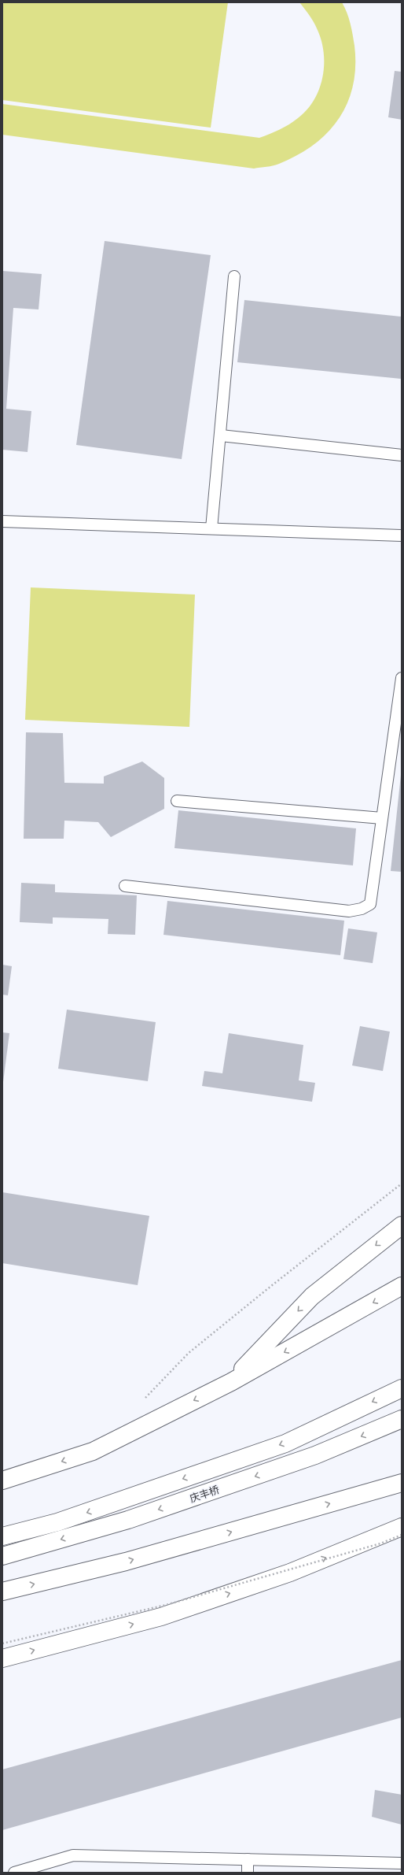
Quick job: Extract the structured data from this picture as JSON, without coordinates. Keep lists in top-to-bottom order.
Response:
{
  "streets": {
    "main road": ["庆丰桥"]
  }
}
